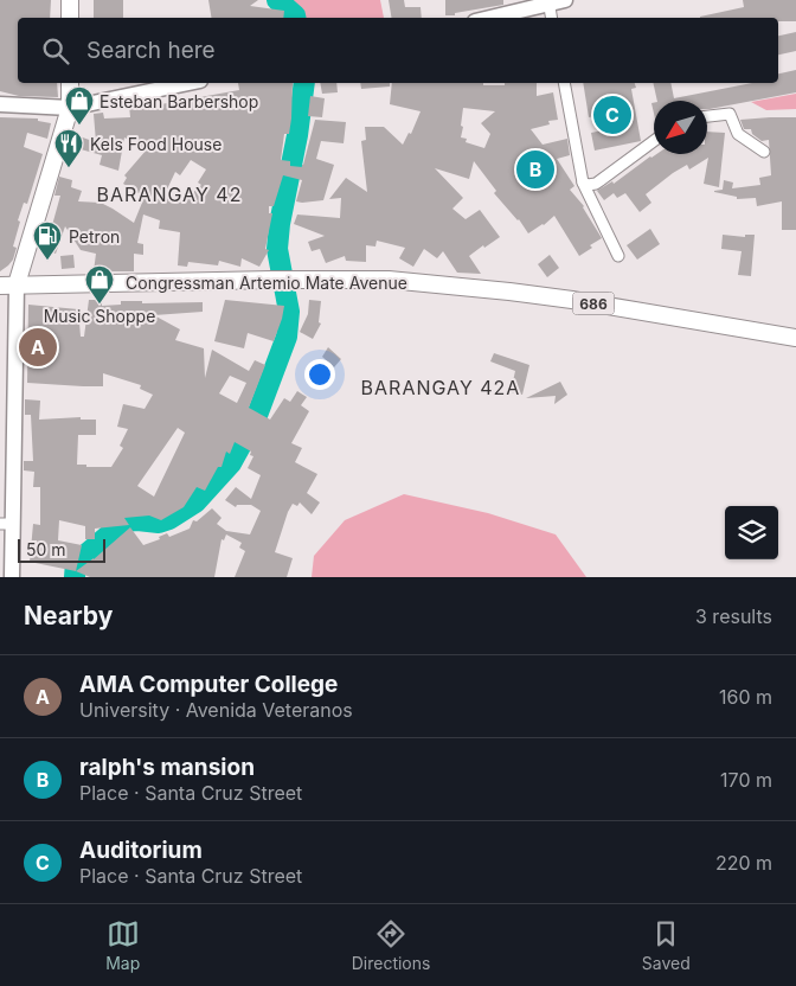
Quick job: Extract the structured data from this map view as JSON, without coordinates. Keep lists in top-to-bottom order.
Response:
{
  "streets": {
    "main road": ["Congressman Artemio Mate Avenue", "686"]
  },
  "districts": ["BARANGAY 42", "BARANGAY 42A"],
  "places": {
    "shop": ["Esteban Barbershop", "Music Shoppe"],
    "restaurant": ["Kels Food House"],
    "fuel station": ["Petron"]
  },
  "scale_bar": "50 m",
  "north": "bottom left",
  "page": {
    "search": "Search here",
    "pins": ["C", "B", "A"],
    "scale": "50 m",
    "heading": ["Nearby", "3 results"],
    "list": [
      {
        "mark": "A",
        "name": "AMA Computer College",
        "note": "University · Avenida Veteranos",
        "value": "160 m"
      },
      {
        "mark": "B",
        "name": "ralph's mansion",
        "note": "Place · Santa Cruz Street",
        "value": "170 m"
      },
      {
        "mark": "C",
        "name": "Auditorium",
        "note": "Place · Santa Cruz Street",
        "value": "220 m"
      }
    ],
    "nav": ["Map", "Directions", "Saved"]
  }
}
